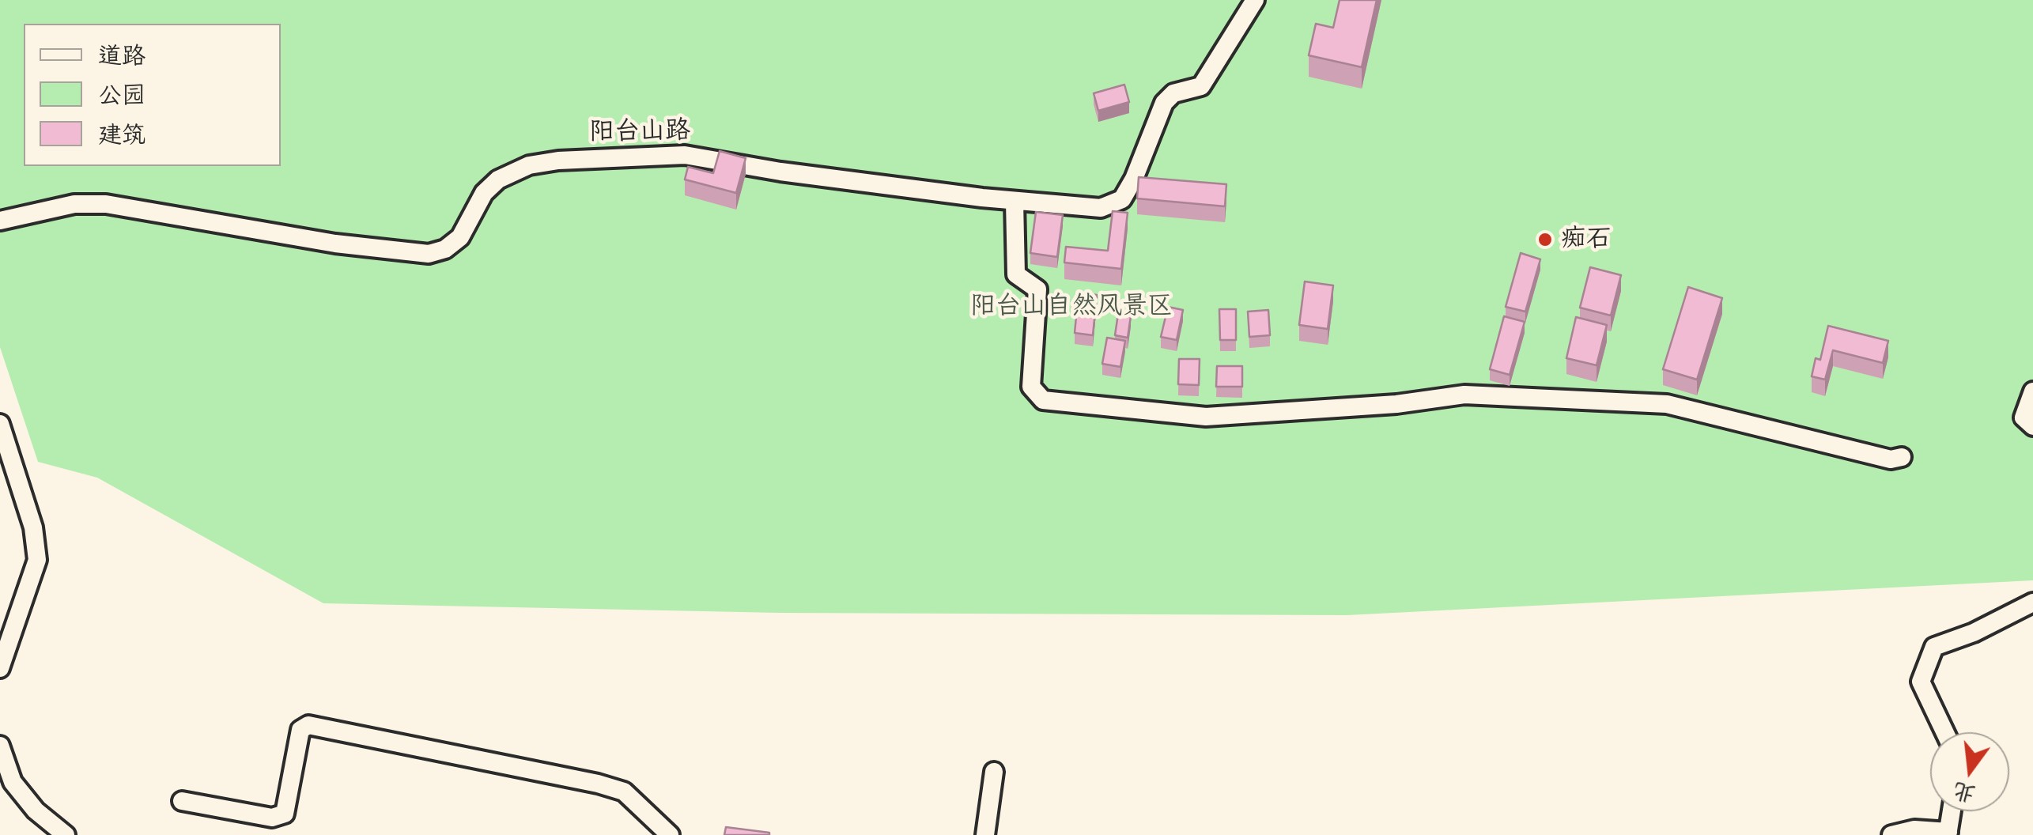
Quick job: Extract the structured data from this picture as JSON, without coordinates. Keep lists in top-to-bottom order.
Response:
{
  "streets": {
    "street": ["阳台山路"]
  },
  "parks": ["阳台山自然风景区"],
  "places": ["痴石"],
  "legend": ["道路", "公园", "建筑"],
  "north": "bottom"
}
